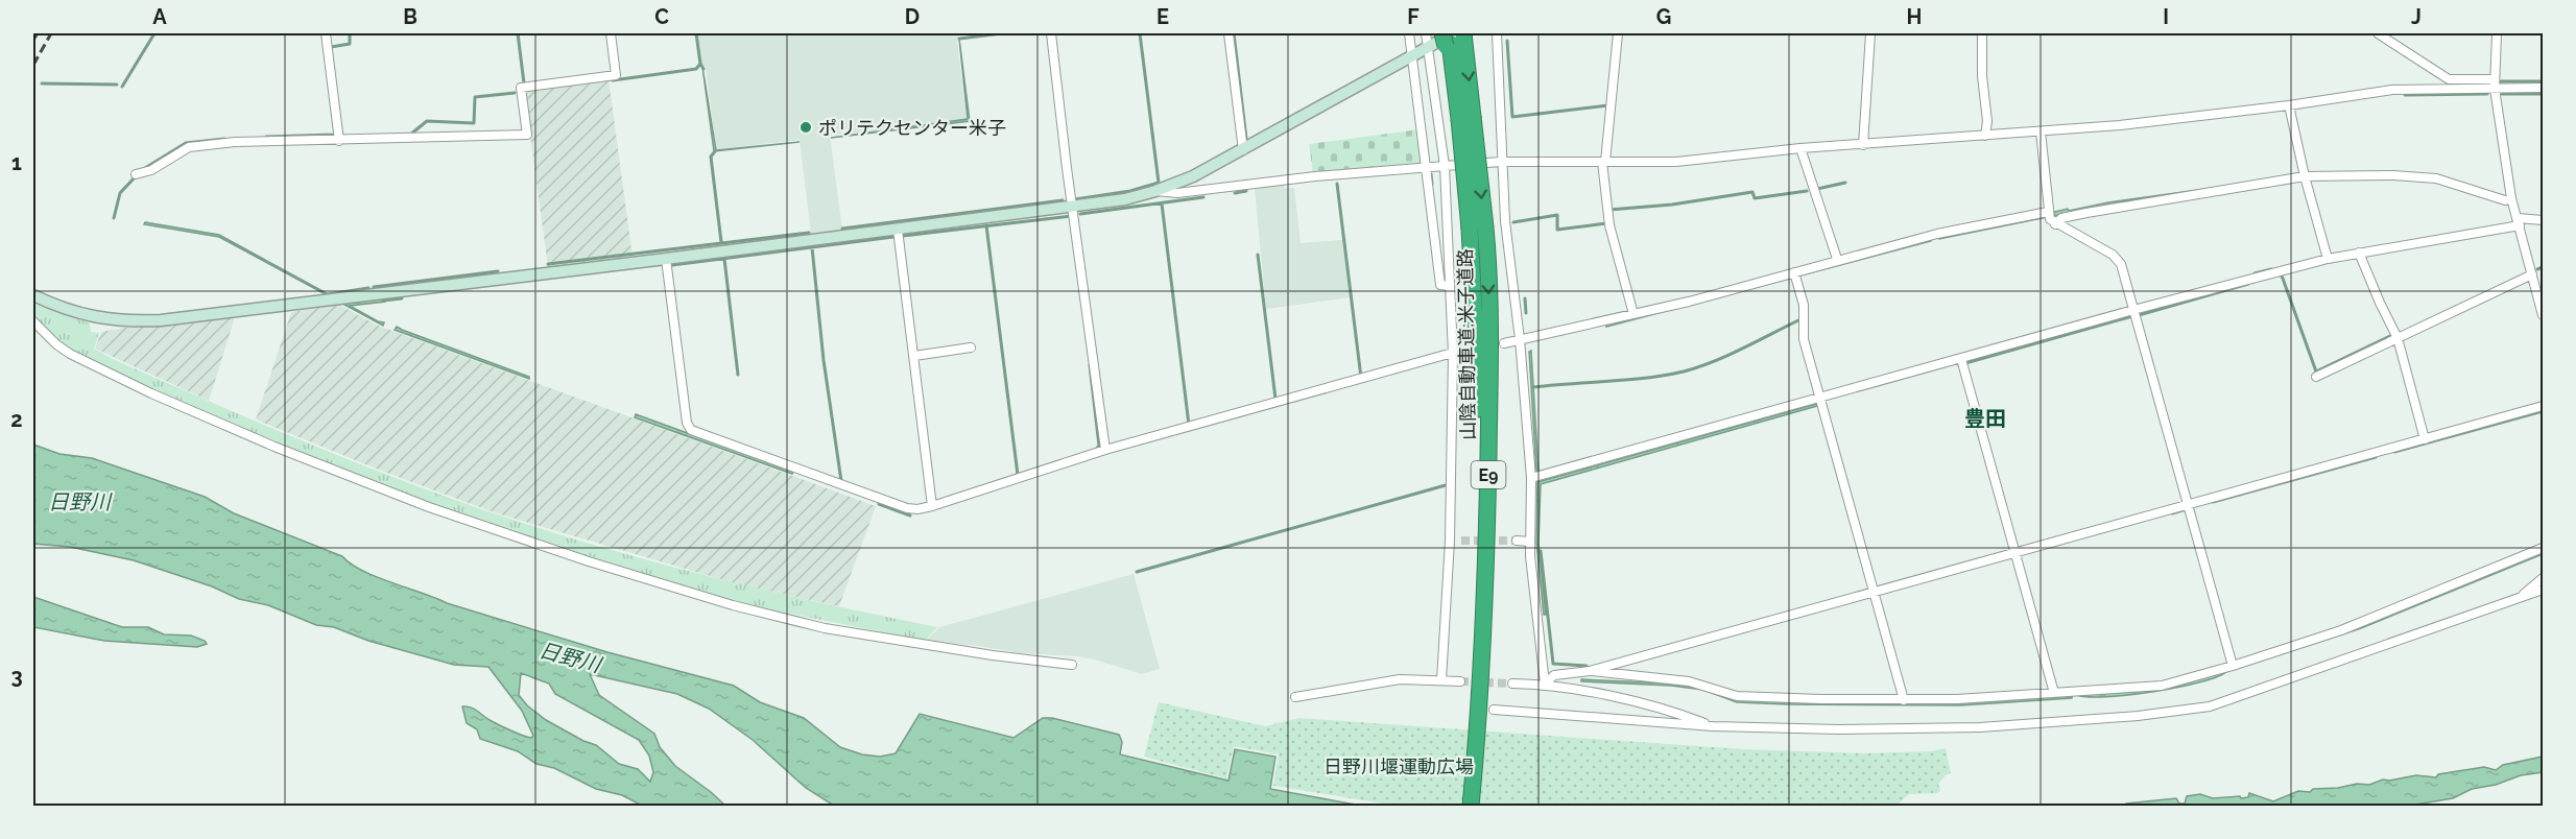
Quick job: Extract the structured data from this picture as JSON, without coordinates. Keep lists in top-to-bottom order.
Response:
{
  "streets": {
    "highway": ["山陰自動車道;米子道路", "E9"]
  },
  "districts": ["豊田"],
  "water": ["日野川"],
  "parks": ["日野川堰運動広場"],
  "places": ["ポリテクセンター米子"],
  "grid": {
    "columns": [
      "A",
      "B",
      "C",
      "D",
      "E",
      "F",
      "G",
      "H",
      "I",
      "J"
    ],
    "rows": ["1", "2", "3"]
  }
}
